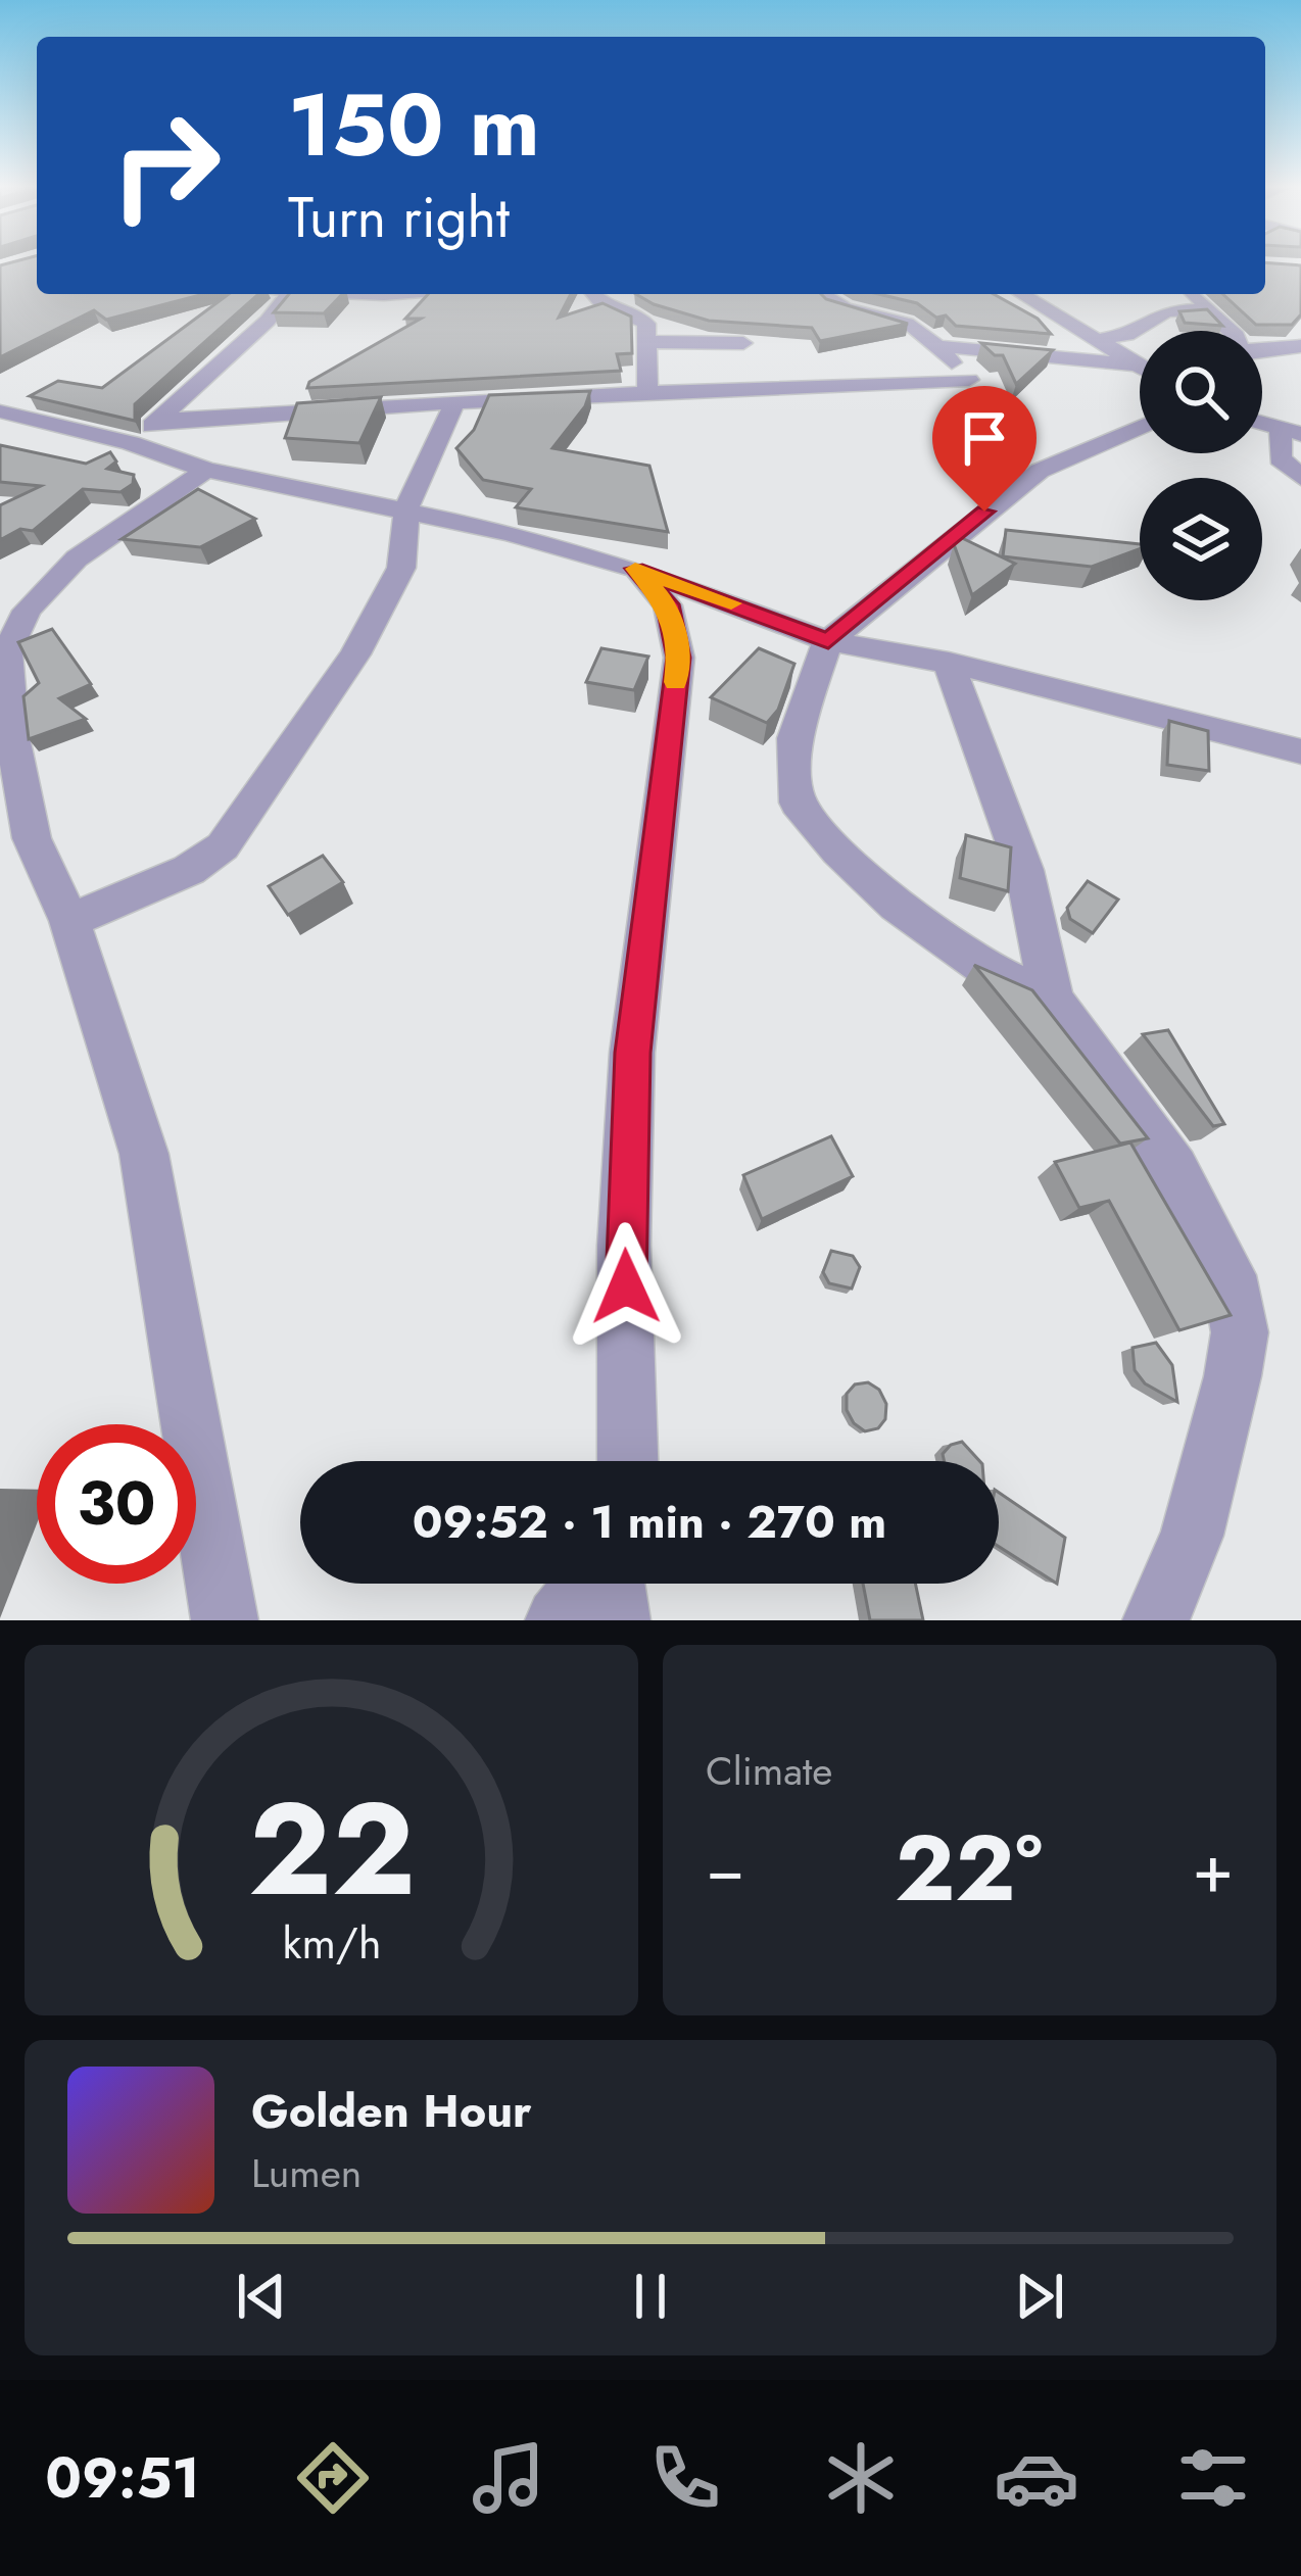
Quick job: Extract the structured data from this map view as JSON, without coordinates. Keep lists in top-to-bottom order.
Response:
{
  "page": {
    "turn": ["150 m", "Turn right"],
    "limit": "30",
    "trip": "09:52 · 1 min · 270 m",
    "tile": "Climate",
    "heat": ["−", "22°", "+"],
    "song": ["Golden Hour", "Lumen"],
    "tabs": "09:51",
    "gauge": ["22", "km/h"]
  }
}
